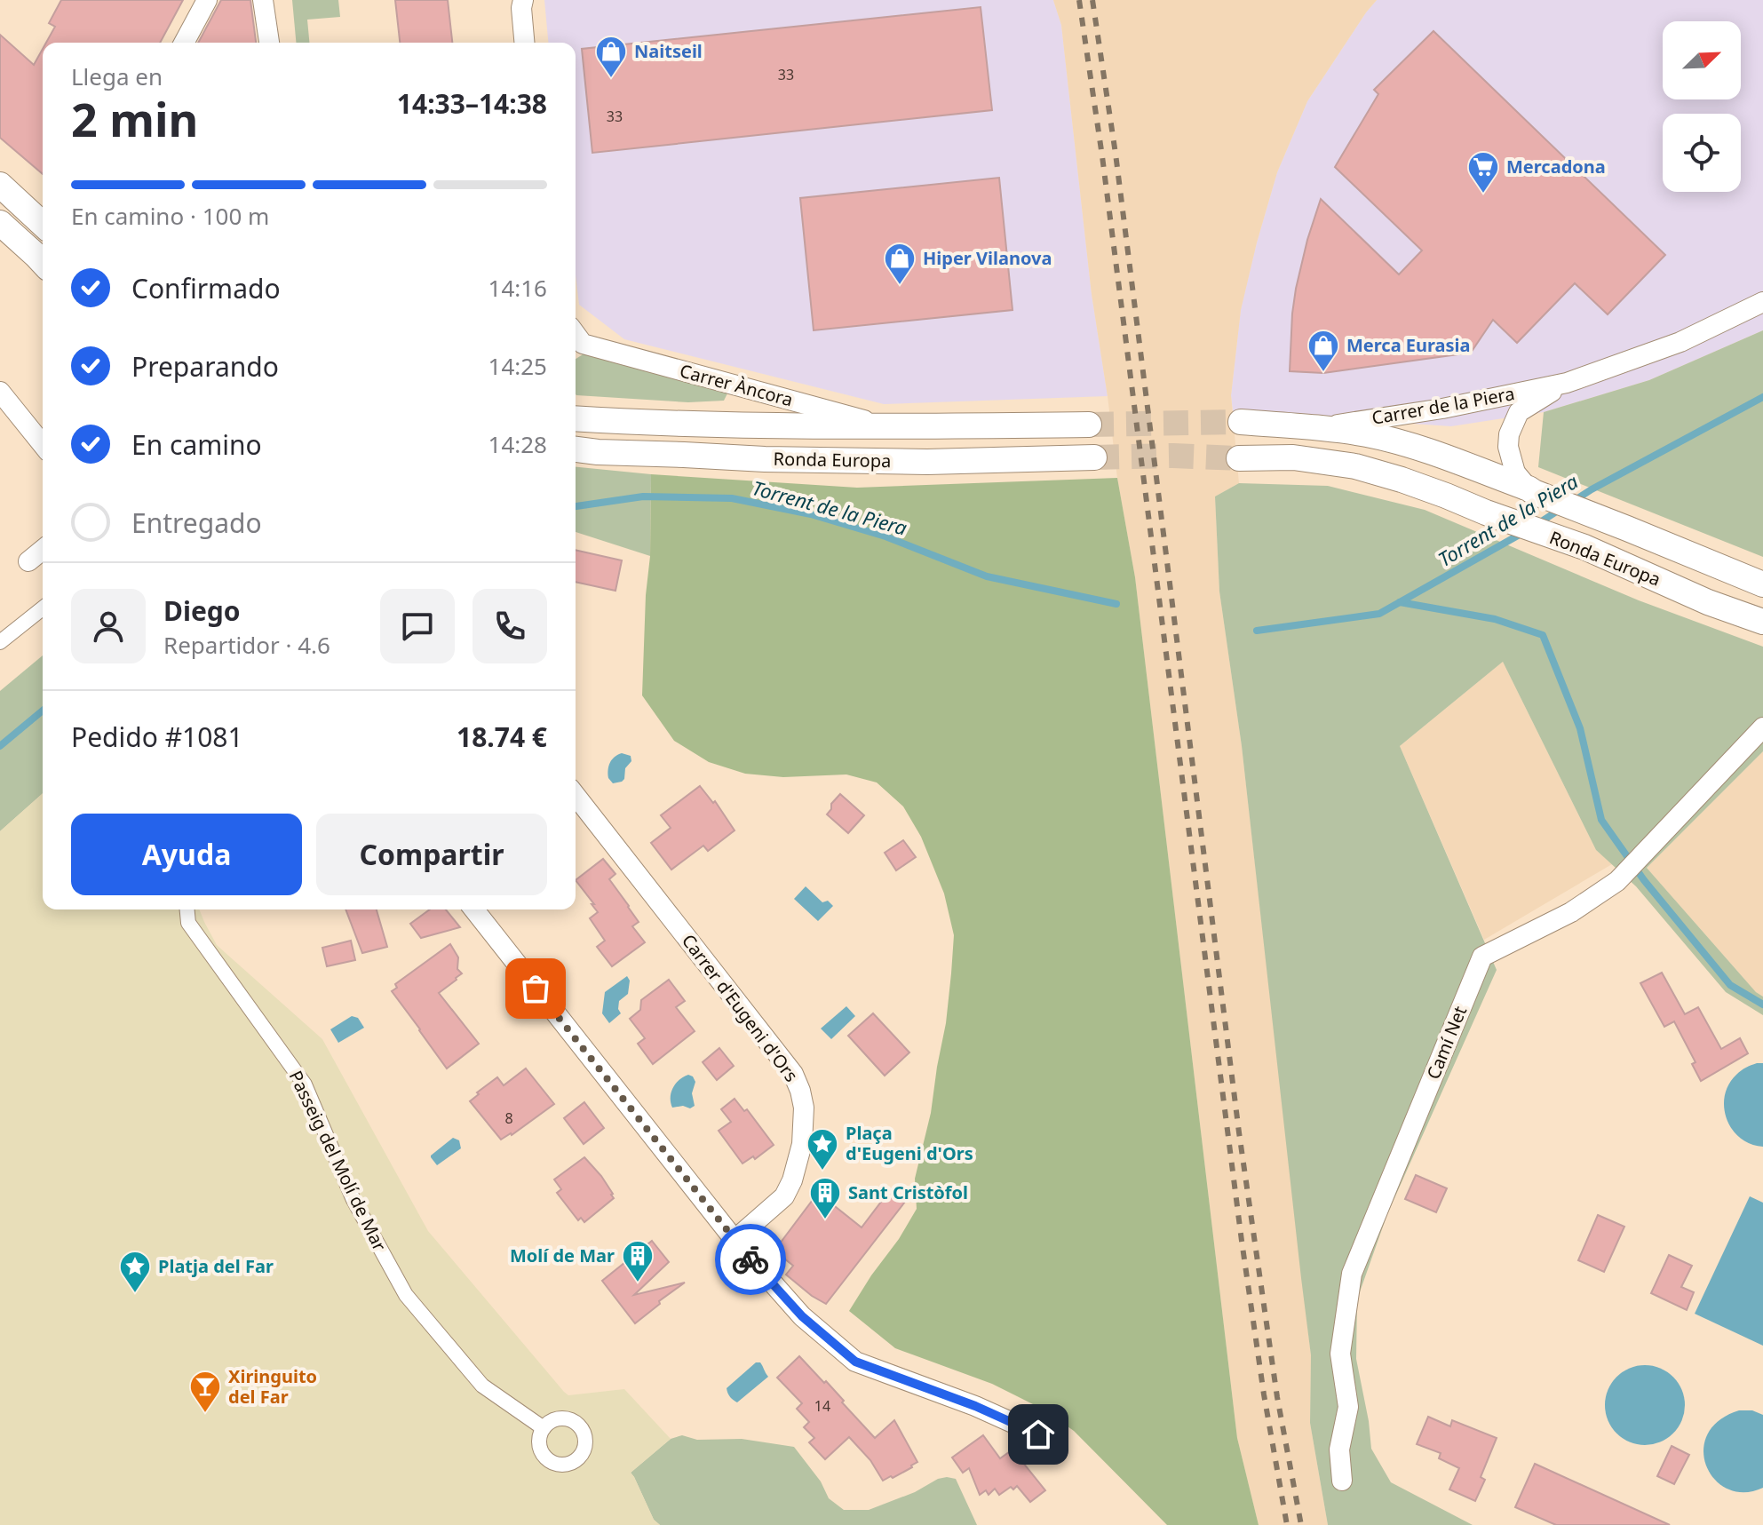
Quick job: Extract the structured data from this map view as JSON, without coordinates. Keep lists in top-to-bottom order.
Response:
{
  "streets": {
    "street": [
      "Carrer Àncora",
      "Carrer de la Piera",
      "Ronda Europa",
      "Carrer d'Eugeni d'Ors",
      "Camí Net",
      "Passeig del Molí de Mar"
    ]
  },
  "crossings": [
    ["Carrer Àncora", "Ronda Europa"],
    ["Carrer de la Piera", "Ronda Europa"]
  ],
  "water": ["Torrent de la Piera"],
  "places": {
    "shop": ["Naitseil", "Hiper Vilanova", "Merca Eurasia"],
    "supermarket": ["Mercadona"],
    "place": ["Plaça d'Eugeni d'Ors", "Platja del Far"],
    "building": ["Sant Cristòfol", "Molí de Mar"],
    "bar": ["Xiringuito del Far"]
  },
  "house_numbers": [
    "33",
    "33",
    "8",
    "14"
  ],
  "north": "top right",
  "page": {
    "heading": ["2 min", "Llega en", "14:33–14:38"],
    "panel": [
      "Diego",
      "Repartidor · 4.6",
      "Pedido #1081",
      "18.74 €"
    ],
    "bar": "En camino · 100 m",
    "list": [
      ["Confirmado", "14:16"],
      ["Preparando", "14:25"],
      ["En camino", "14:28"],
      "Entregado"
    ],
    "buttons": ["Ayuda", "Compartir"]
  }
}
